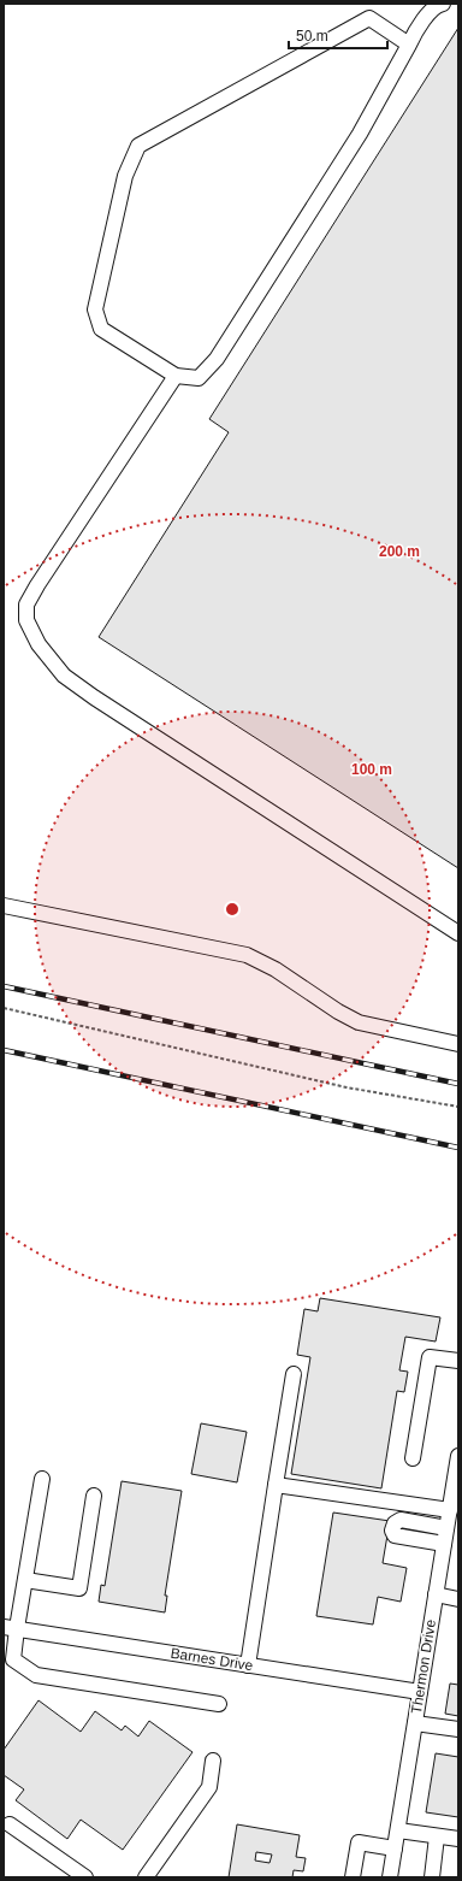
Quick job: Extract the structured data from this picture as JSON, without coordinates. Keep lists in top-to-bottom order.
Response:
{
  "streets": {
    "street": ["Barnes Drive", "Thermon Drive"]
  },
  "crossings": [
    ["Barnes Drive", "Thermon Drive"]
  ],
  "scale_bar": "50 m",
  "rings": ["200 m", "100 m"]
}
